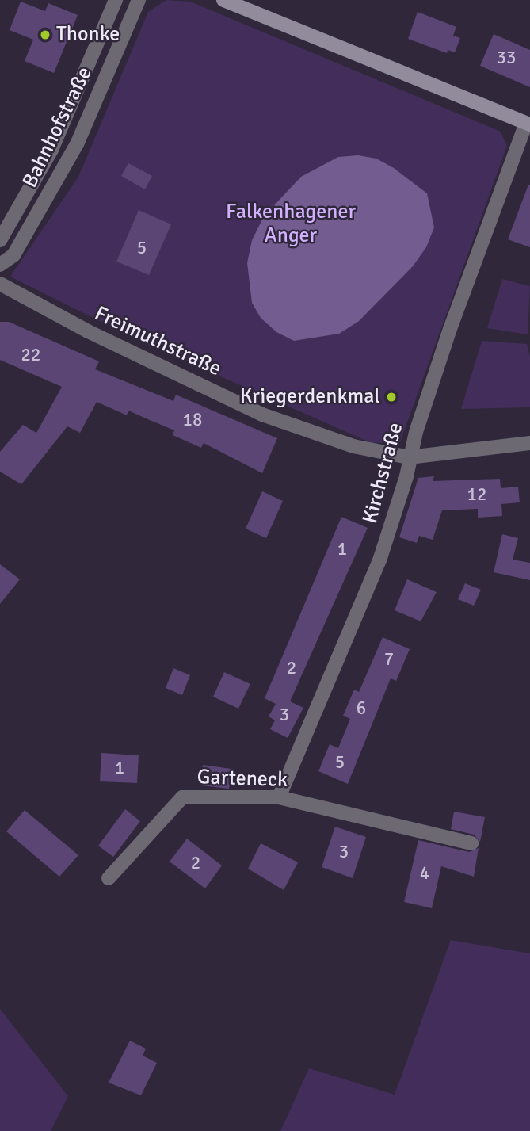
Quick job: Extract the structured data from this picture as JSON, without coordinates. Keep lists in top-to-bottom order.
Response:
{
  "streets": {
    "street": [
      "Bahnhofstraße",
      "Freimuthstraße",
      "Kirchstraße",
      "Garteneck"
    ]
  },
  "crossings": [
    ["Freimuthstraße", "Kirchstraße"],
    ["Kirchstraße", "Garteneck"]
  ],
  "parks": ["Falkenhagener Anger"],
  "places": ["Thonke", "Kriegerdenkmal"],
  "house_numbers": [
    "33",
    "5",
    "22",
    "18",
    "12",
    "1",
    "7",
    "2",
    "6",
    "3",
    "5",
    "1",
    "3",
    "2",
    "4"
  ]
}
